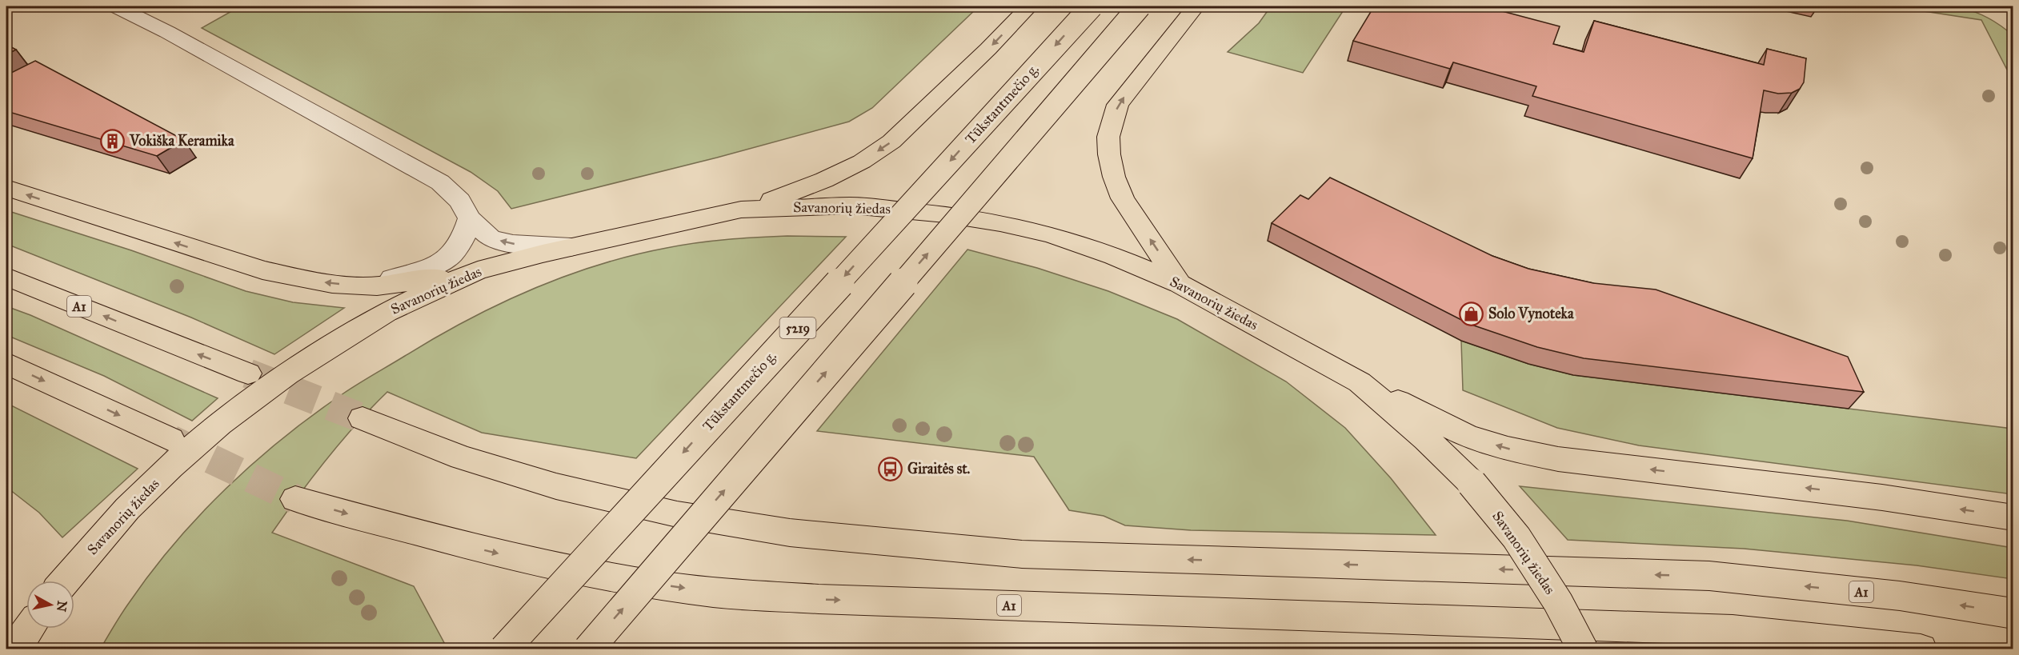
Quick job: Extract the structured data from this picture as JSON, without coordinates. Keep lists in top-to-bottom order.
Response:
{
  "streets": {
    "highway": [
      "Tūkstantmečio g.",
      "Savanorių žiedas",
      "A1",
      "5219"
    ]
  },
  "places": {
    "building": ["Vokiška Keramika"],
    "shop": ["Solo Vynoteka"],
    "bus stop": ["Giraitės st."]
  },
  "north": "right"
}
